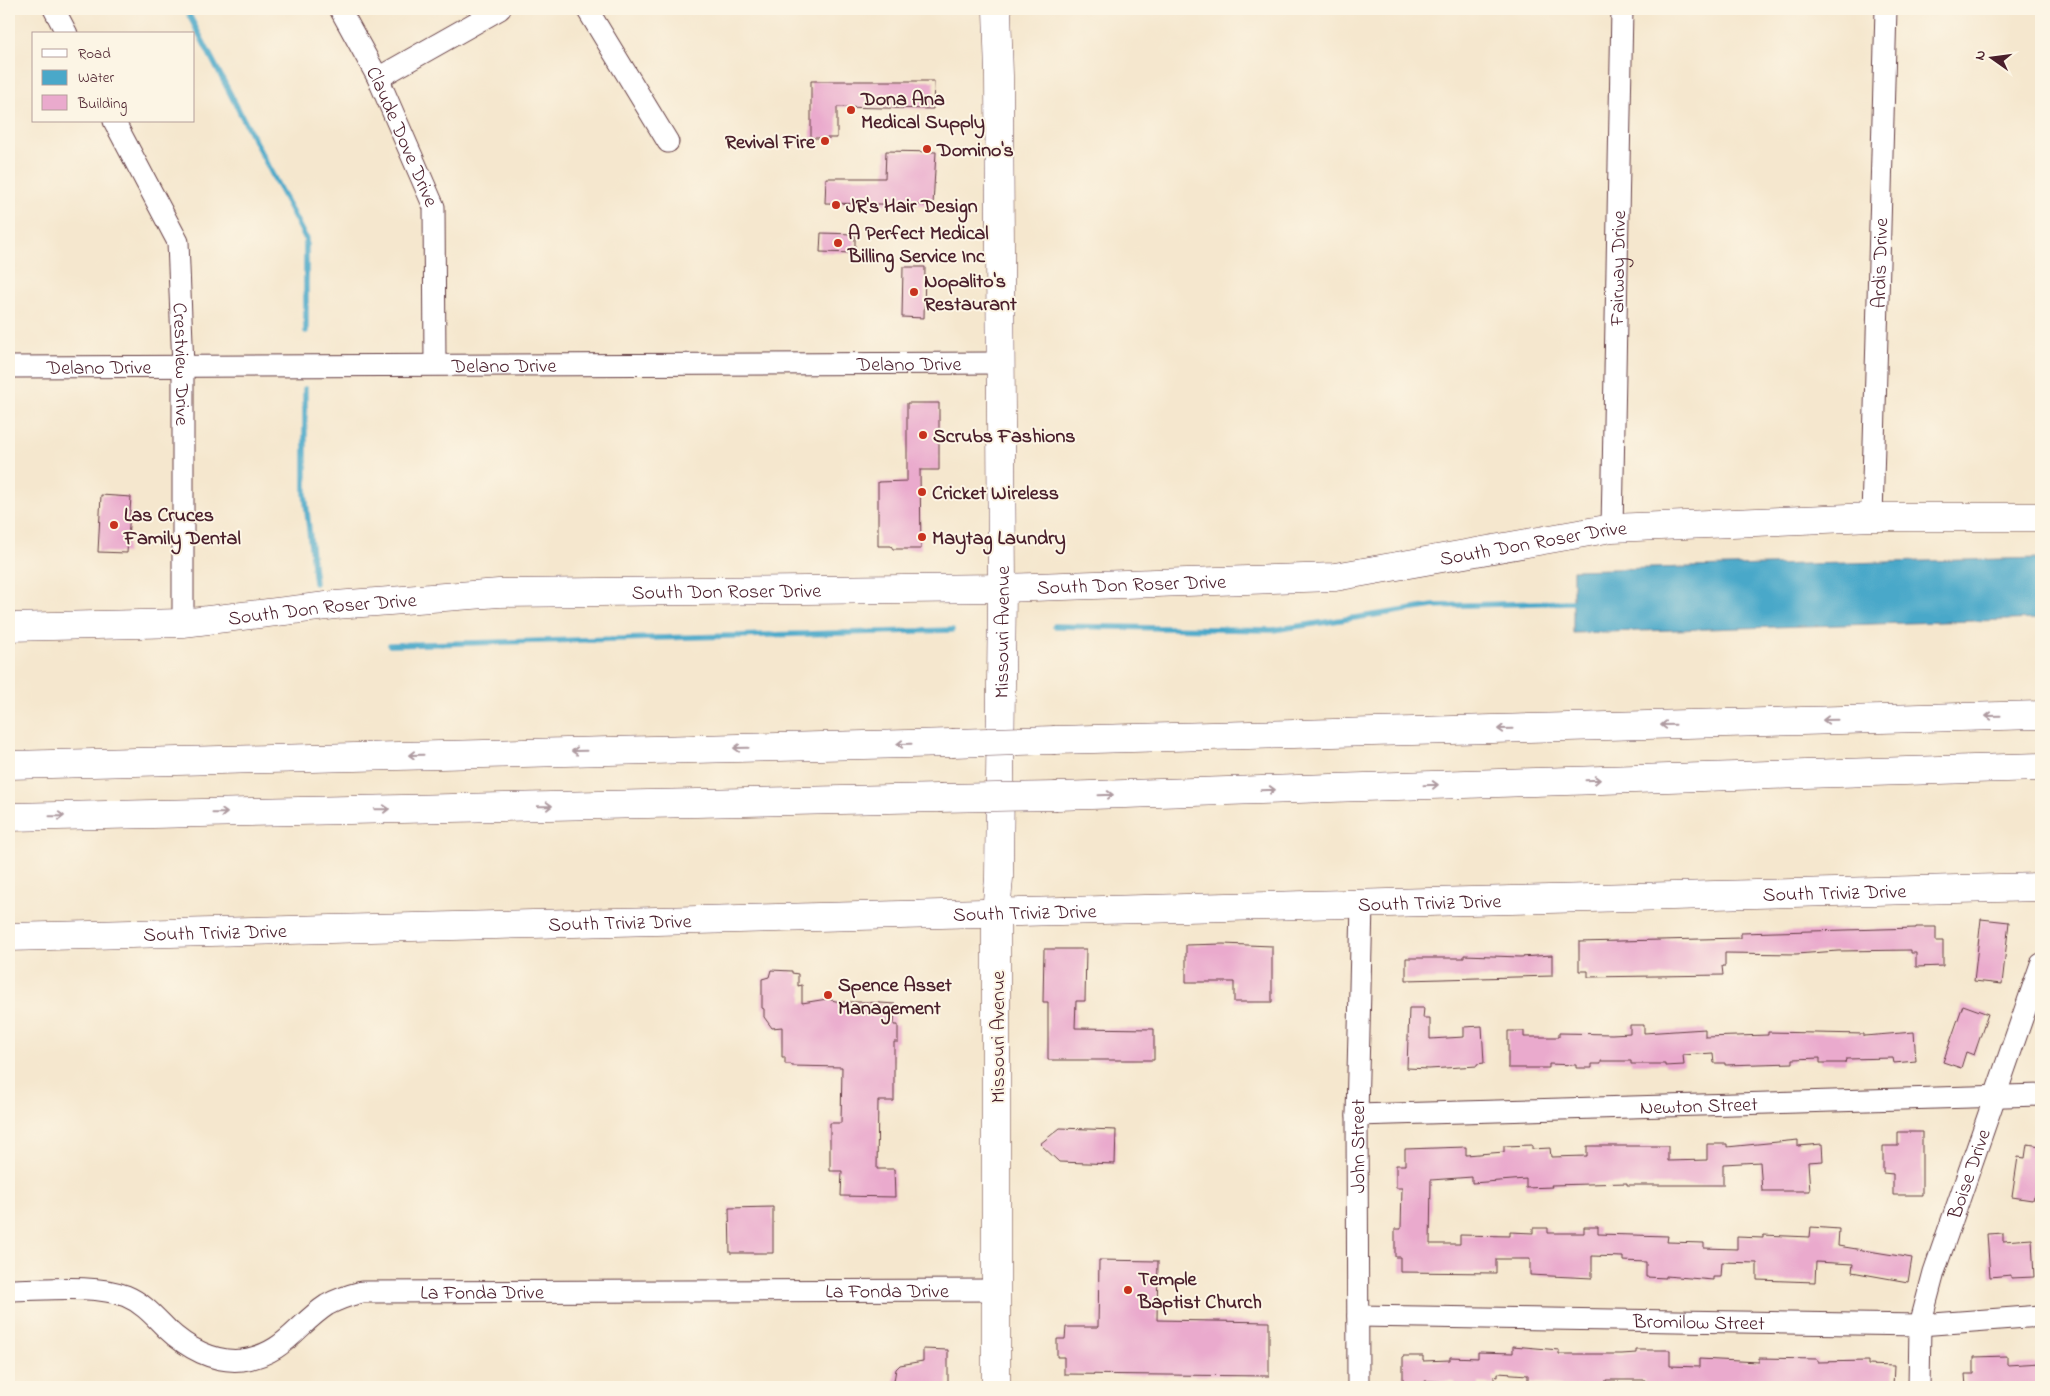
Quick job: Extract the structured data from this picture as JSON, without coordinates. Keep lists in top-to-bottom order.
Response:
{
  "streets": {
    "main road": ["South Don Roser Drive", "Missouri Avenue", "South Triviz Drive"],
    "street": [
      "Claude Dove Drive",
      "Ardis Drive",
      "Fairway Drive",
      "Delano Drive",
      "Crestview Drive",
      "Newton Street",
      "John Street",
      "Boise Drive",
      "La Fonda Drive",
      "Bromilow Street"
    ]
  },
  "crossings": [
    ["Claude Dove Drive", "Delano Drive"],
    ["Ardis Drive", "South Don Roser Drive"],
    ["Fairway Drive", "South Don Roser Drive"],
    ["Delano Drive", "Crestview Drive"],
    ["Delano Drive", "Missouri Avenue"],
    ["Crestview Drive", "South Don Roser Drive"],
    ["South Don Roser Drive", "Missouri Avenue"],
    ["Missouri Avenue", "South Triviz Drive"],
    ["Missouri Avenue", "La Fonda Drive"],
    ["South Triviz Drive", "John Street"],
    ["Newton Street", "John Street"],
    ["Newton Street", "Boise Drive"],
    ["John Street", "Bromilow Street"],
    ["Boise Drive", "Bromilow Street"]
  ],
  "places": [
    "Dona Ana Medical Supply",
    "Revival Fire",
    "Domino's",
    "JR's Hair Design",
    "A Perfect Medical Billing Service Inc",
    "Nopalito's Restaurant",
    "Scrubs Fashions",
    "Cricket Wireless",
    "Las Cruces Family Dental",
    "Maytag Laundry",
    "Spence Asset Management",
    "Temple Baptist Church"
  ],
  "legend": ["Road", "Water", "Building"],
  "north": "left"
}
